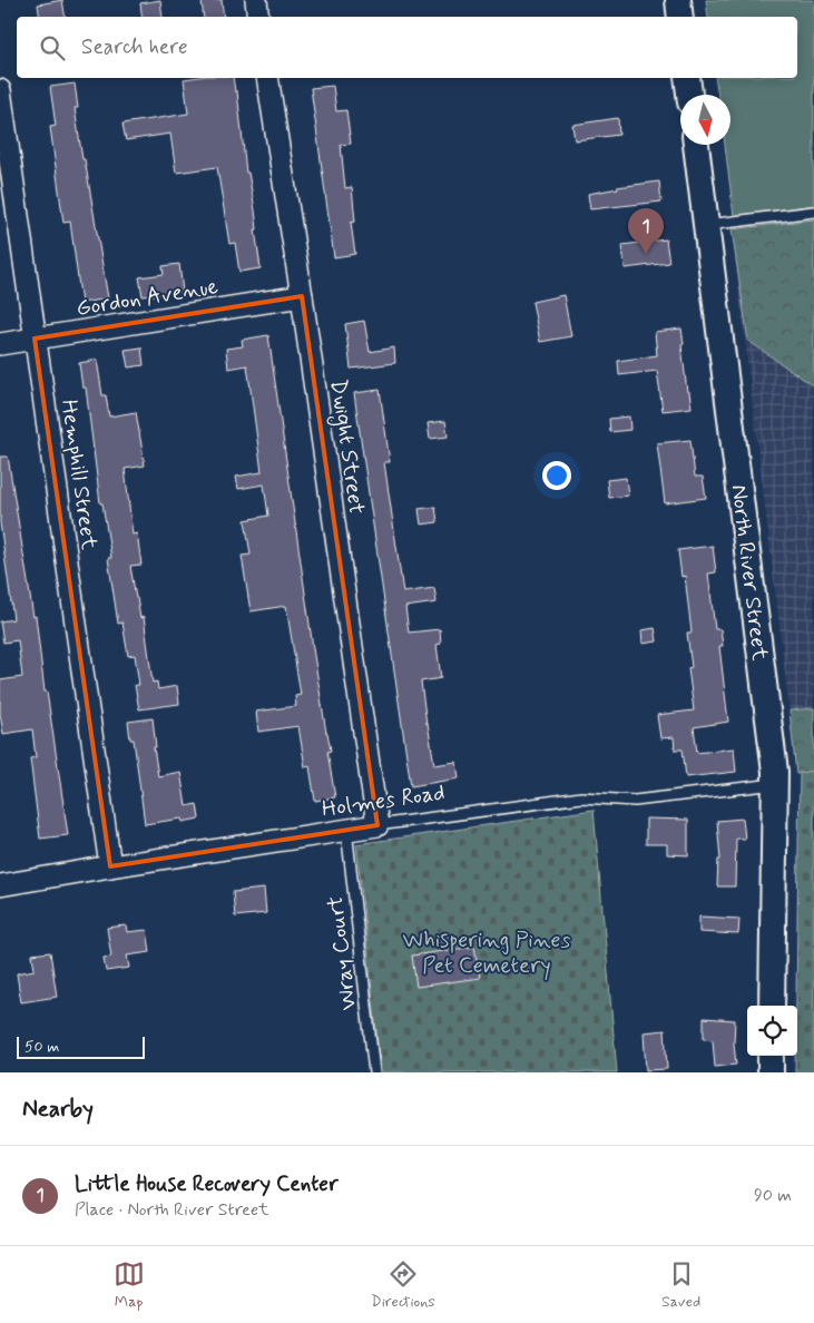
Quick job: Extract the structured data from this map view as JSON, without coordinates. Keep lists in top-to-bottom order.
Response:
{
  "streets": {
    "street": [
      "Gordon Avenue",
      "Dwight Street",
      "Hemphill Street",
      "North River Street",
      "Holmes Road"
    ],
    "lane": ["Wray Court"]
  },
  "crossings": [
    ["Gordon Avenue", "Dwight Street"],
    ["Gordon Avenue", "Hemphill Street"],
    ["Dwight Street", "Holmes Road"],
    ["Hemphill Street", "Holmes Road"],
    ["North River Street", "Holmes Road"],
    ["Holmes Road", "Wray Court"]
  ],
  "parks": ["Whispering Pines Pet Cemetery"],
  "scale_bar": "50 m",
  "north": "bottom",
  "page": {
    "search": "Search here",
    "pins": "1",
    "scale": "50 m",
    "heading": "Nearby",
    "list": [
      {
        "mark": "1",
        "name": "Little House Recovery Center",
        "note": "Place · North River Street",
        "value": "90 m"
      }
    ],
    "nav": ["Map", "Directions", "Saved"]
  }
}
